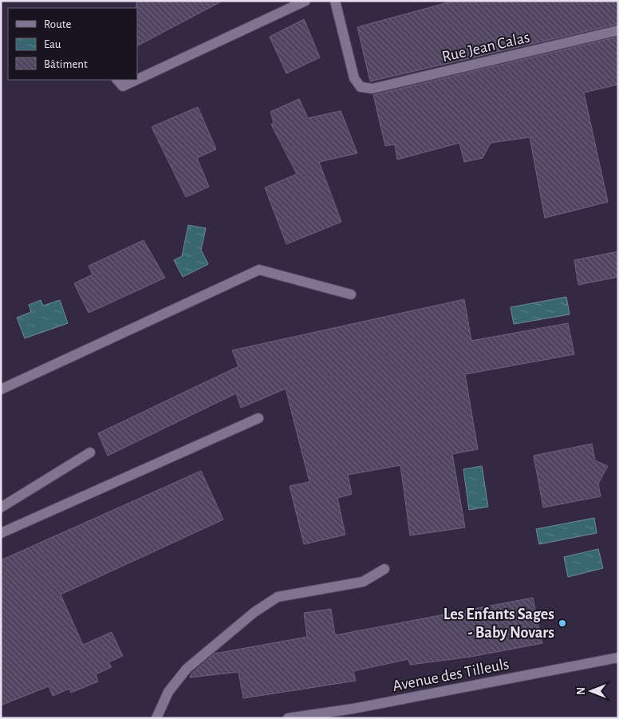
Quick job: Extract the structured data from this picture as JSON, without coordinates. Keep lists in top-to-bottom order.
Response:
{
  "streets": {
    "street": ["Rue Jean Calas", "Avenue des Tilleuls"]
  },
  "places": ["Les Enfants Sages - Baby Novars"],
  "legend": ["Route", "Eau", "Bâtiment"],
  "north": "left"
}
